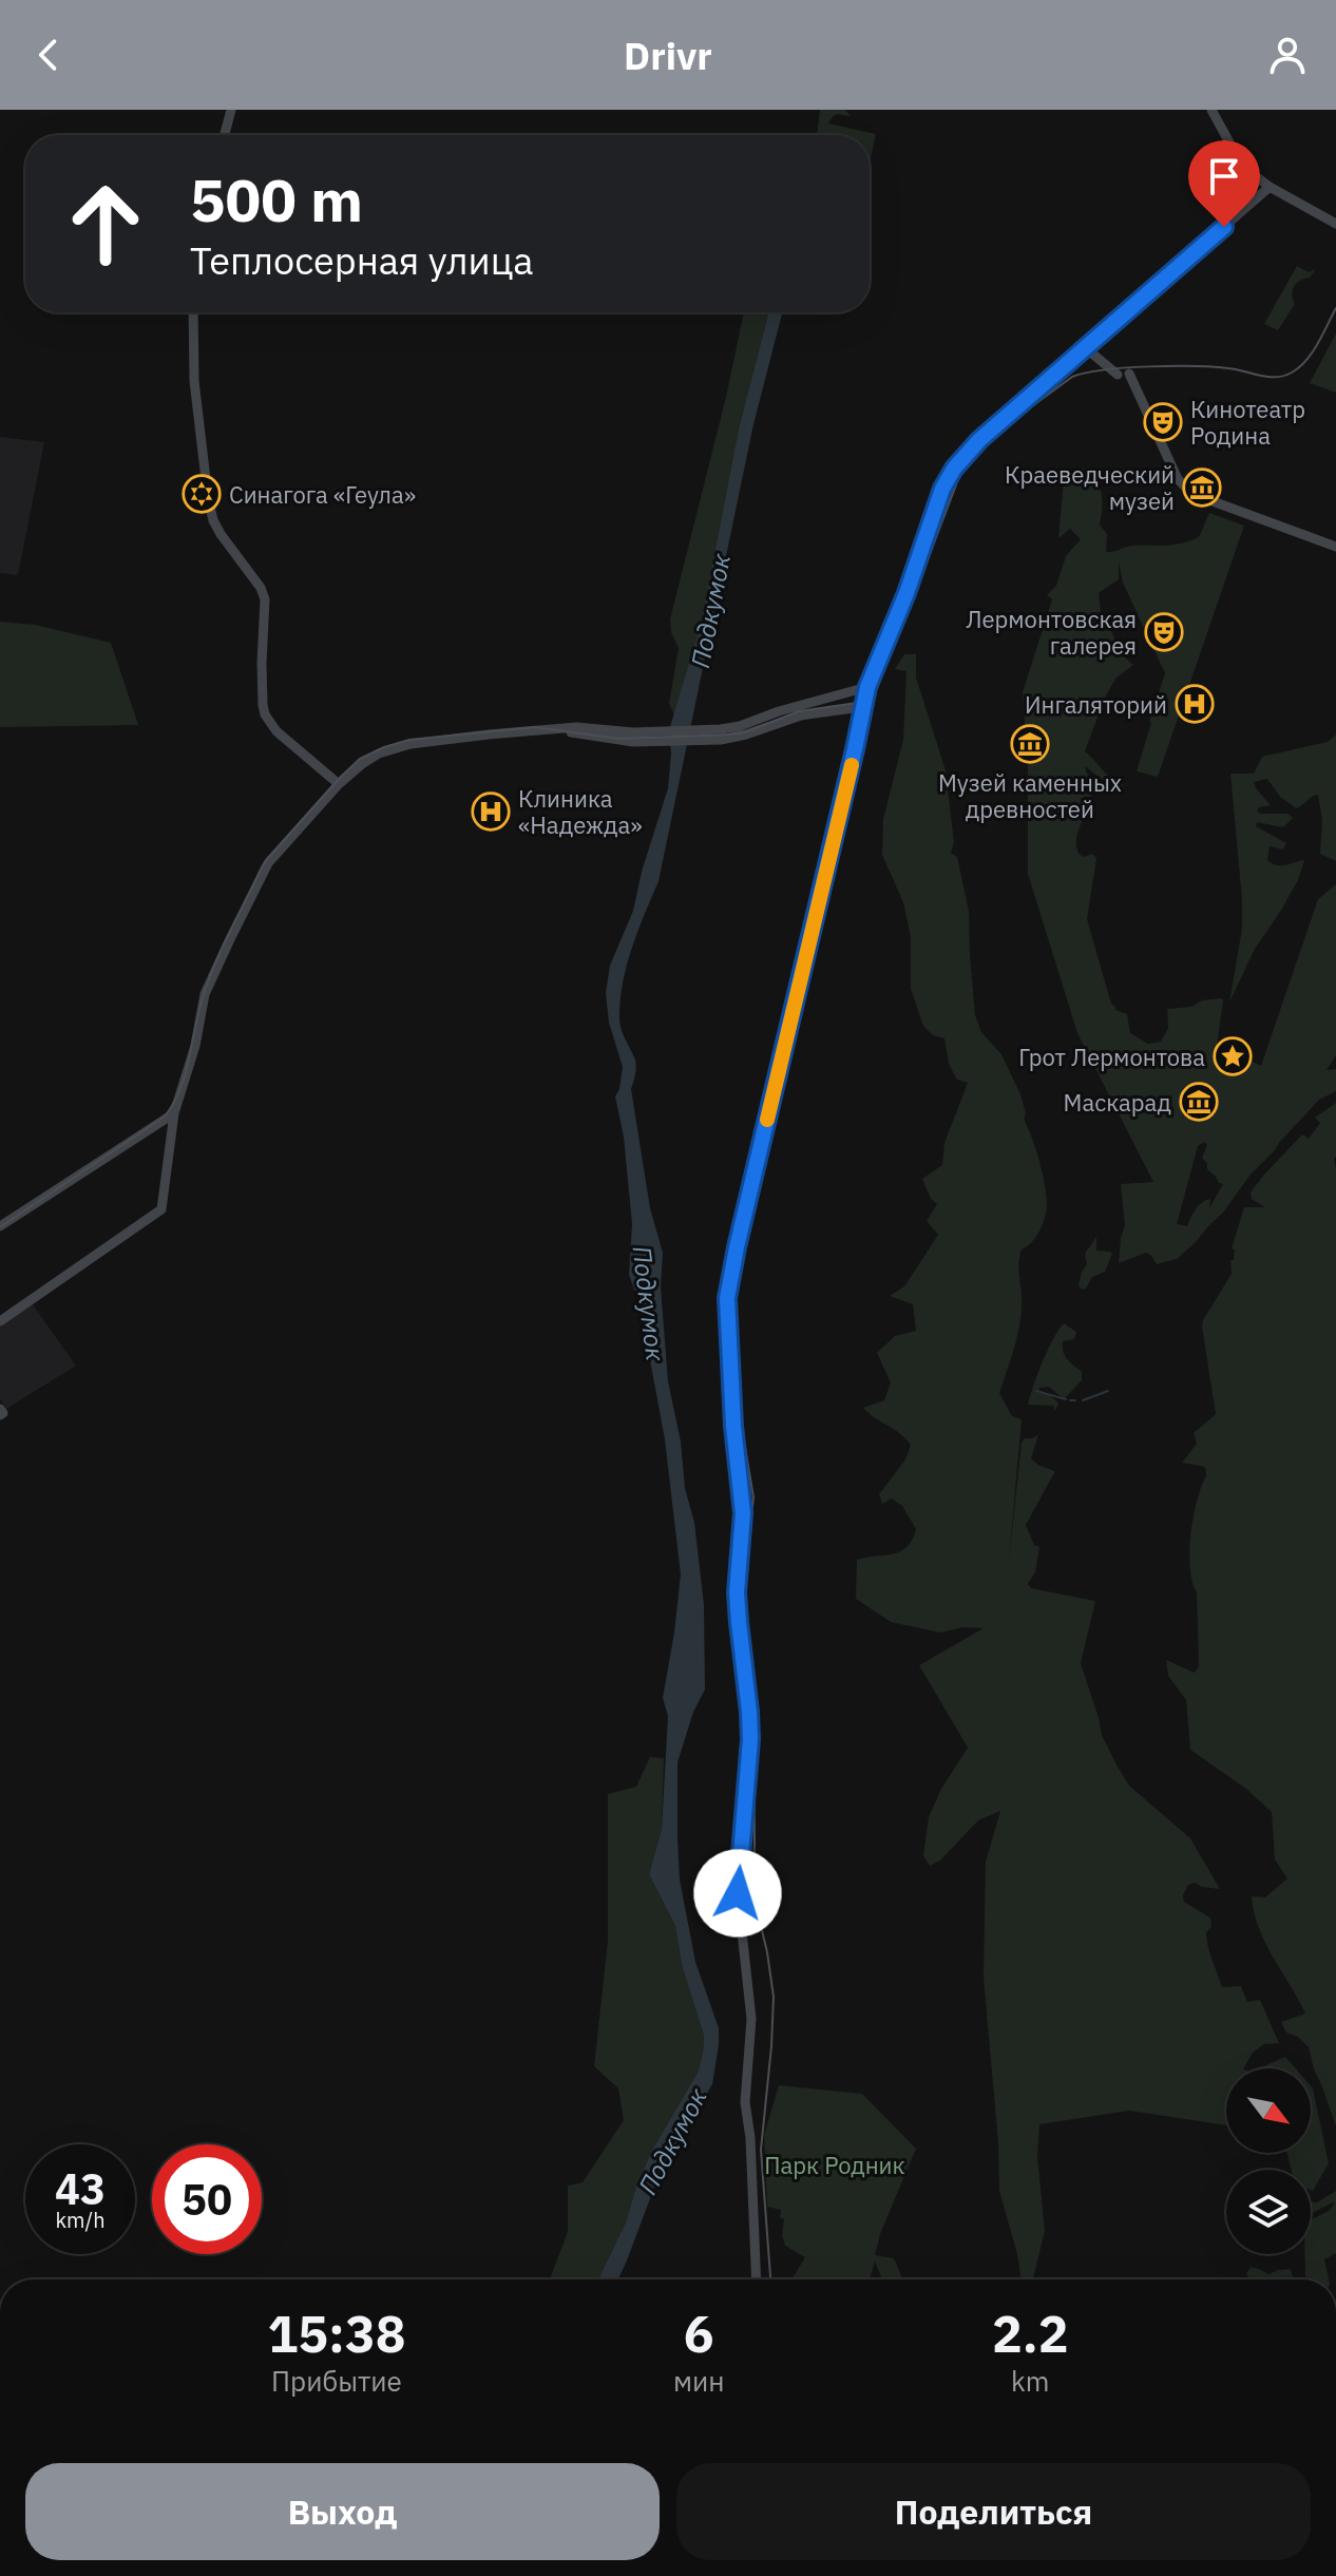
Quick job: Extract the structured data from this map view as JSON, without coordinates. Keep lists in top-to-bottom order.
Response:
{
  "water": ["Подкумок"],
  "parks": ["Парк Родник"],
  "places": {
    "theatre": ["Кинотеатр Родина", "Лермонтовская галерея"],
    "museum": ["Краеведческий музей", "Музей каменных древностей", "Маскарад"],
    "synagogue": ["Синагога «Геула»"],
    "hospital": ["Ингаляторий", "Клиника «Надежда»"],
    "place": ["Грот Лермонтова"]
  },
  "north": "bottom right",
  "page": {
    "header": "Drivr",
    "turn": ["500 m", "Теплосерная улица"],
    "speed": "43 km/h",
    "limit": "50",
    "eta": [
      "15:38",
      "Прибытие",
      "6",
      "мин",
      "2.2",
      "km"
    ],
    "buttons": ["Выход", "Поделиться"]
  }
}
